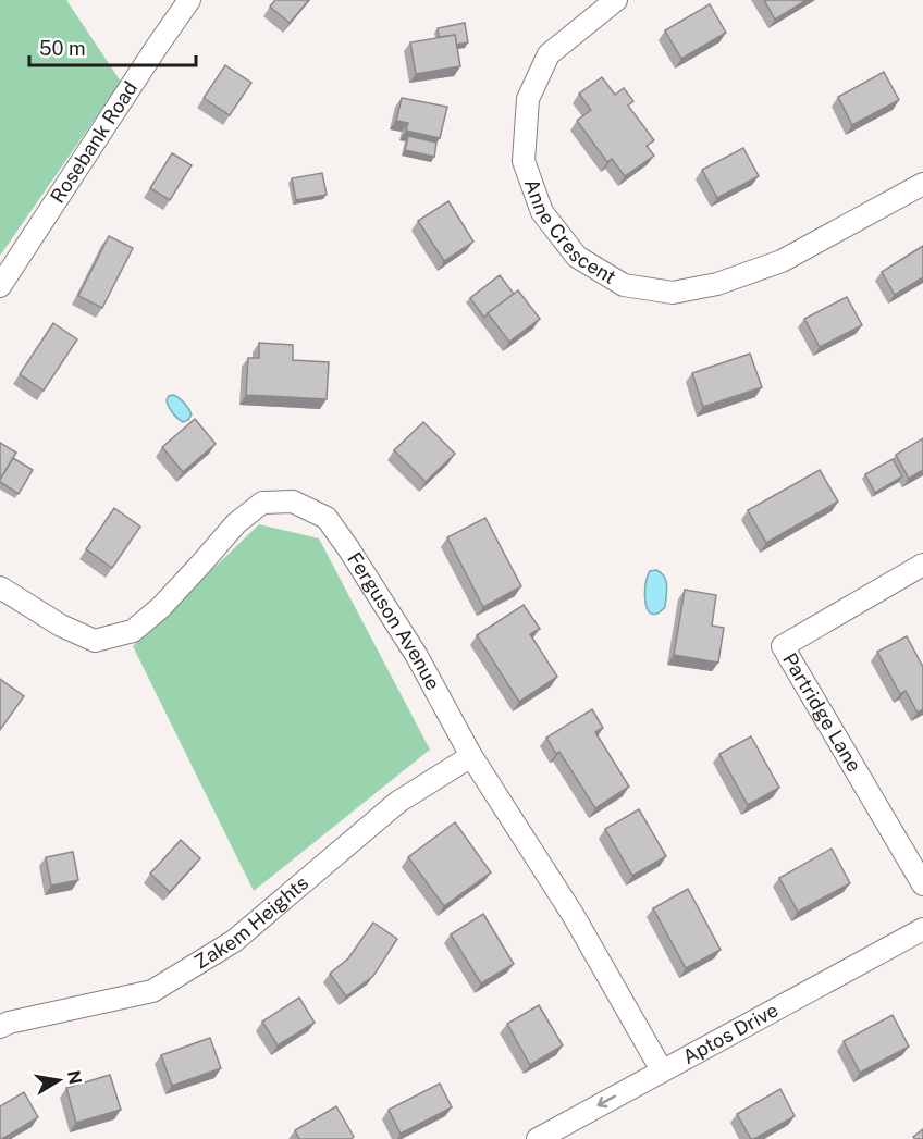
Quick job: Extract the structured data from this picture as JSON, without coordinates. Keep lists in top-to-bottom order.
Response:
{
  "streets": {
    "street": [
      "Rosebank Road",
      "Anne Crescent",
      "Ferguson Avenue",
      "Partridge Lane",
      "Zakem Heights",
      "Aptos Drive"
    ]
  },
  "crossings": [
    ["Ferguson Avenue", "Zakem Heights"],
    ["Ferguson Avenue", "Aptos Drive"]
  ],
  "scale_bar": "50 m",
  "north": "right"
}
